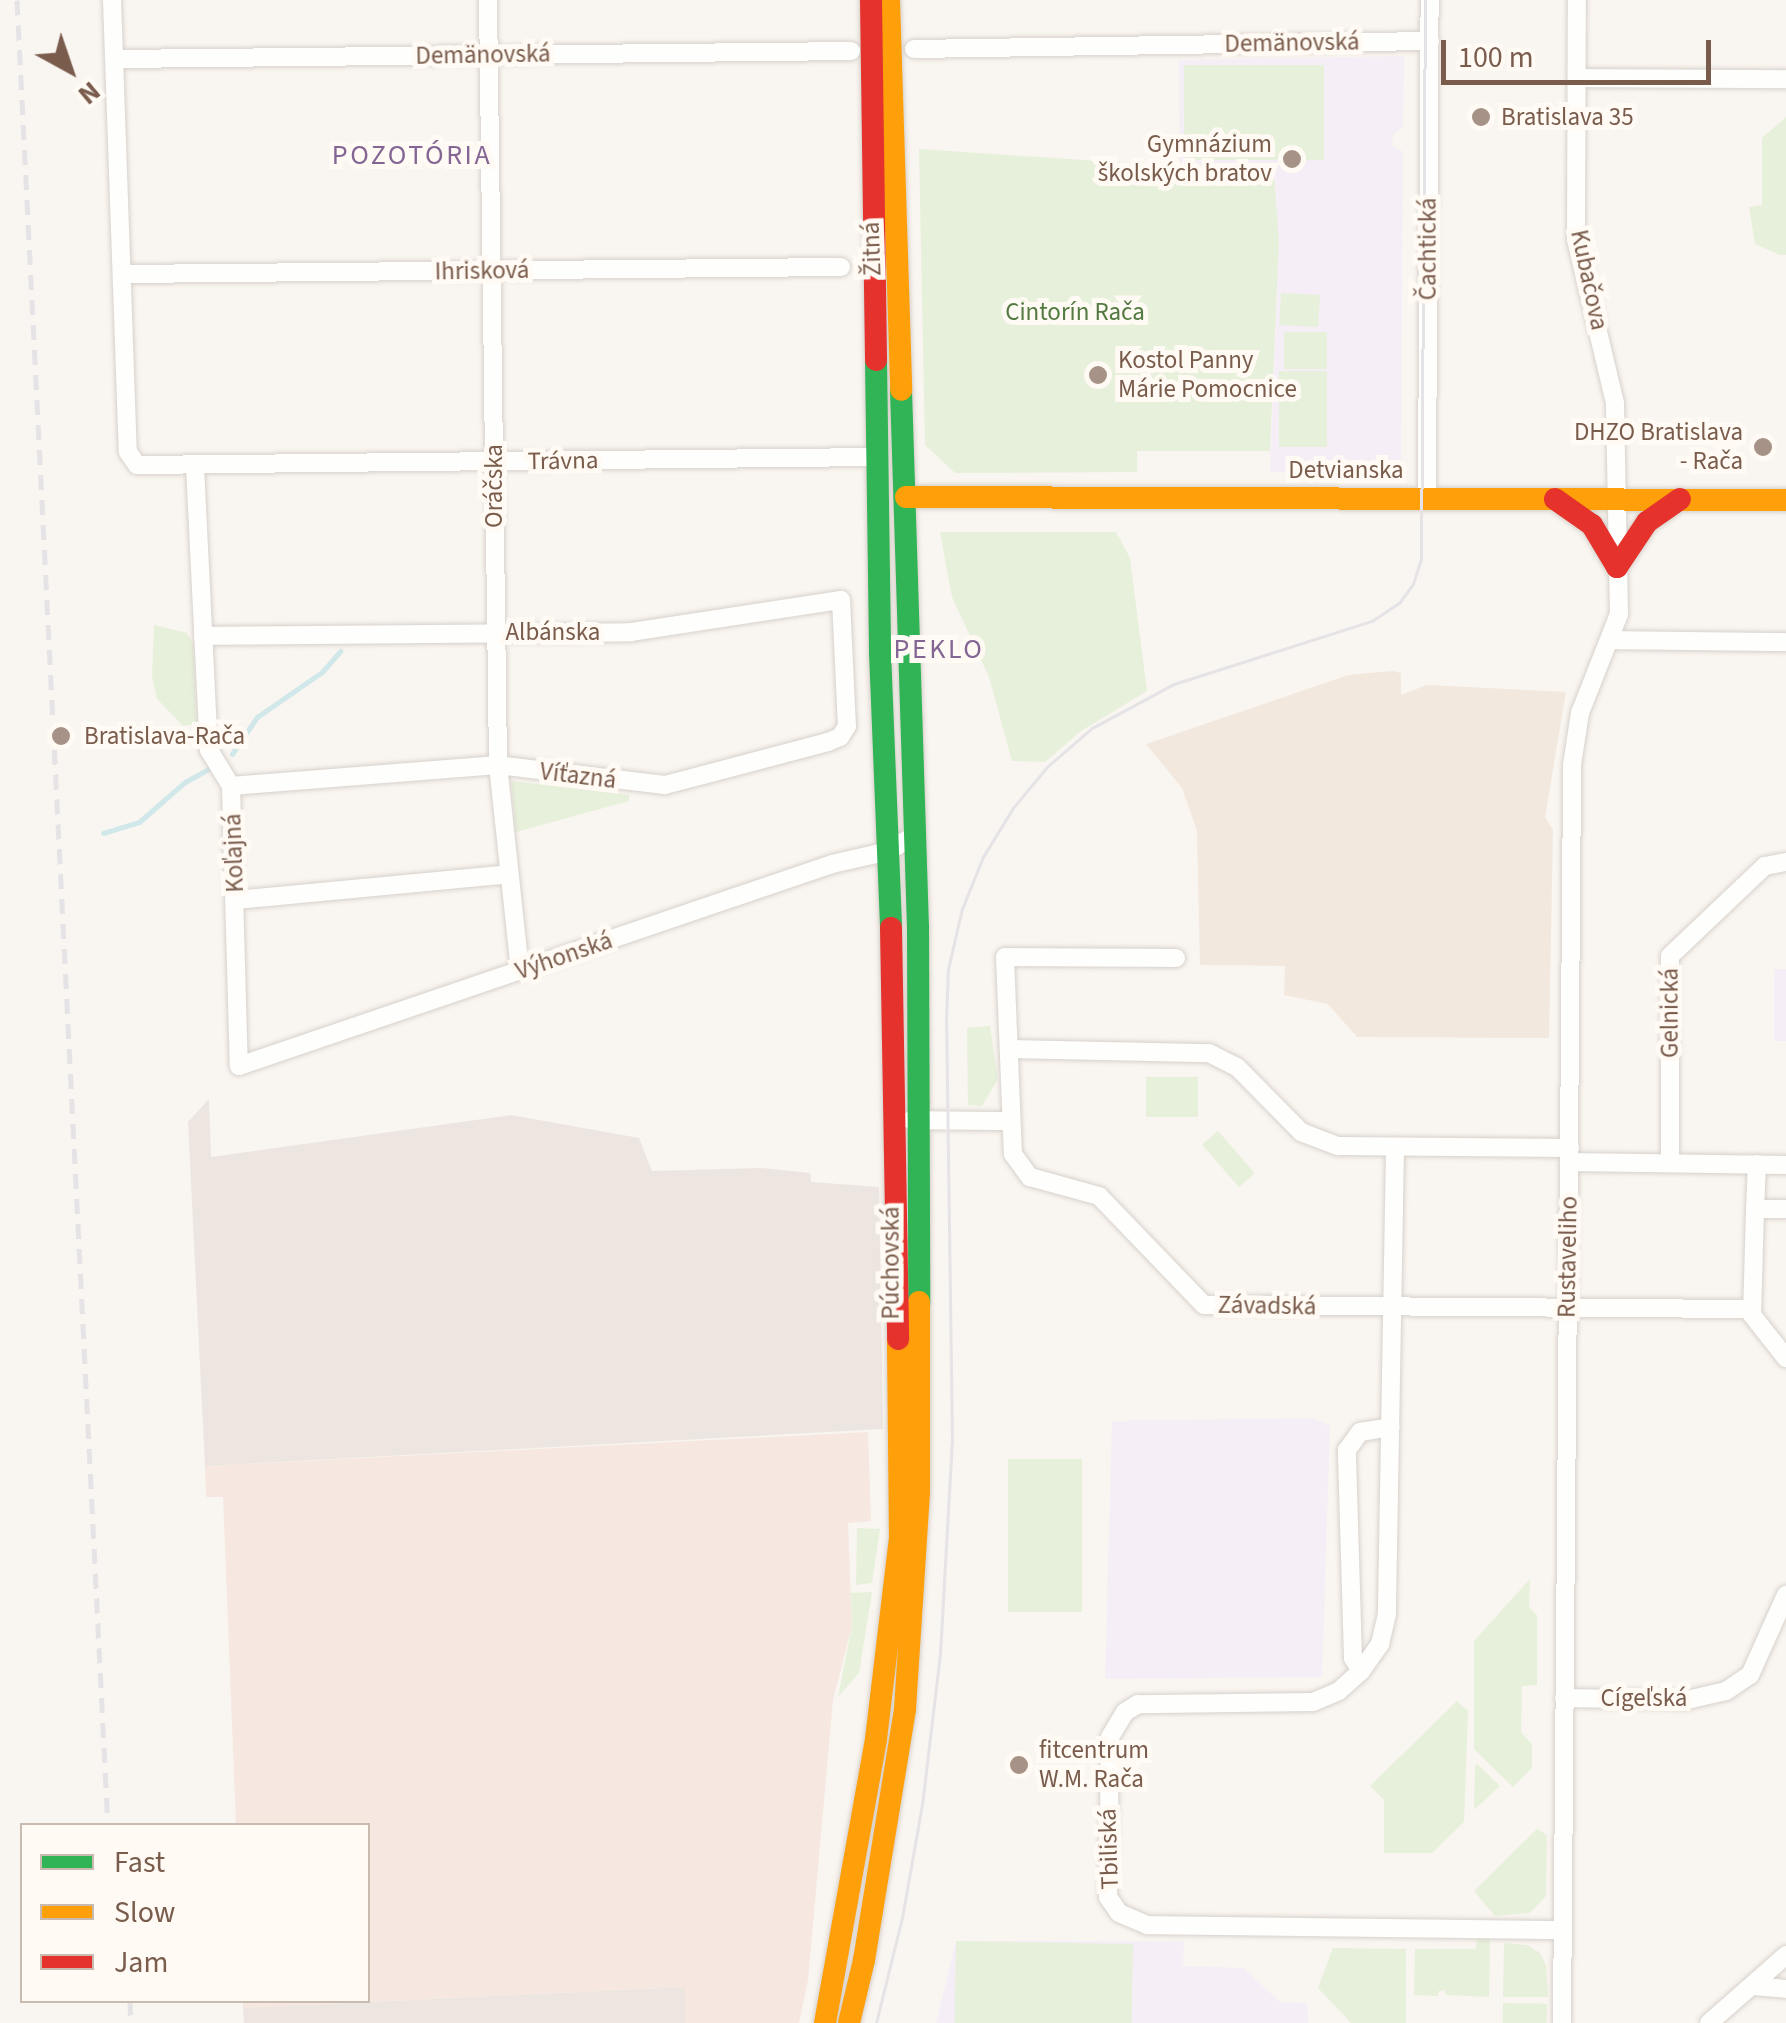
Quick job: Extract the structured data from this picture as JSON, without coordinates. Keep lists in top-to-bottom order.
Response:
{
  "streets": {
    "main road": ["Žitná", "Detvianska", "Púchovská"],
    "street": [
      "Demänovská",
      "Čachtická",
      "Ihrisková",
      "Kubačova",
      "Trávna",
      "Oráčska",
      "Albánska",
      "Víťazná",
      "Koľajná",
      "Výhonská",
      "Gelnická",
      "Rustaveliho",
      "Závadská",
      "Cígeľská",
      "Tbiliská"
    ]
  },
  "crossings": [
    ["Demänovská", "Čachtická"],
    ["Demänovská", "Oráčska"],
    ["Žitná", "Trávna"],
    ["Žitná", "Detvianska"],
    ["Žitná", "Púchovská"],
    ["Čachtická", "Detvianska"],
    ["Ihrisková", "Trávna"],
    ["Ihrisková", "Oráčska"],
    ["Kubačova", "Detvianska"],
    ["Kubačova", "Rustaveliho"],
    ["Trávna", "Oráčska"],
    ["Trávna", "Koľajná"],
    ["Trávna", "Púchovská"],
    ["Detvianska", "Rustaveliho"],
    ["Detvianska", "Púchovská"],
    ["Oráčska", "Albánska"],
    ["Oráčska", "Víťazná"],
    ["Oráčska", "Výhonská"],
    ["Albánska", "Víťazná"],
    ["Albánska", "Koľajná"],
    ["Víťazná", "Koľajná"],
    ["Koľajná", "Výhonská"],
    ["Výhonská", "Púchovská"],
    ["Rustaveliho", "Závadská"],
    ["Rustaveliho", "Cígeľská"],
    ["Rustaveliho", "Tbiliská"],
    ["Závadská", "Tbiliská"]
  ],
  "districts": ["POZOTÓRIA", "PEKLO"],
  "parks": ["Cintorín Rača"],
  "places": [
    "Bratislava 35",
    "Gymnázium školských bratov",
    "Kostol Panny Márie Pomocnice",
    "DHZO Bratislava - Rača",
    "Bratislava-Rača",
    "fitcentrum W.M. Rača"
  ],
  "legend": ["Fast", "Slow", "Jam"],
  "scale_bar": "100 m",
  "north": "bottom right"
}
